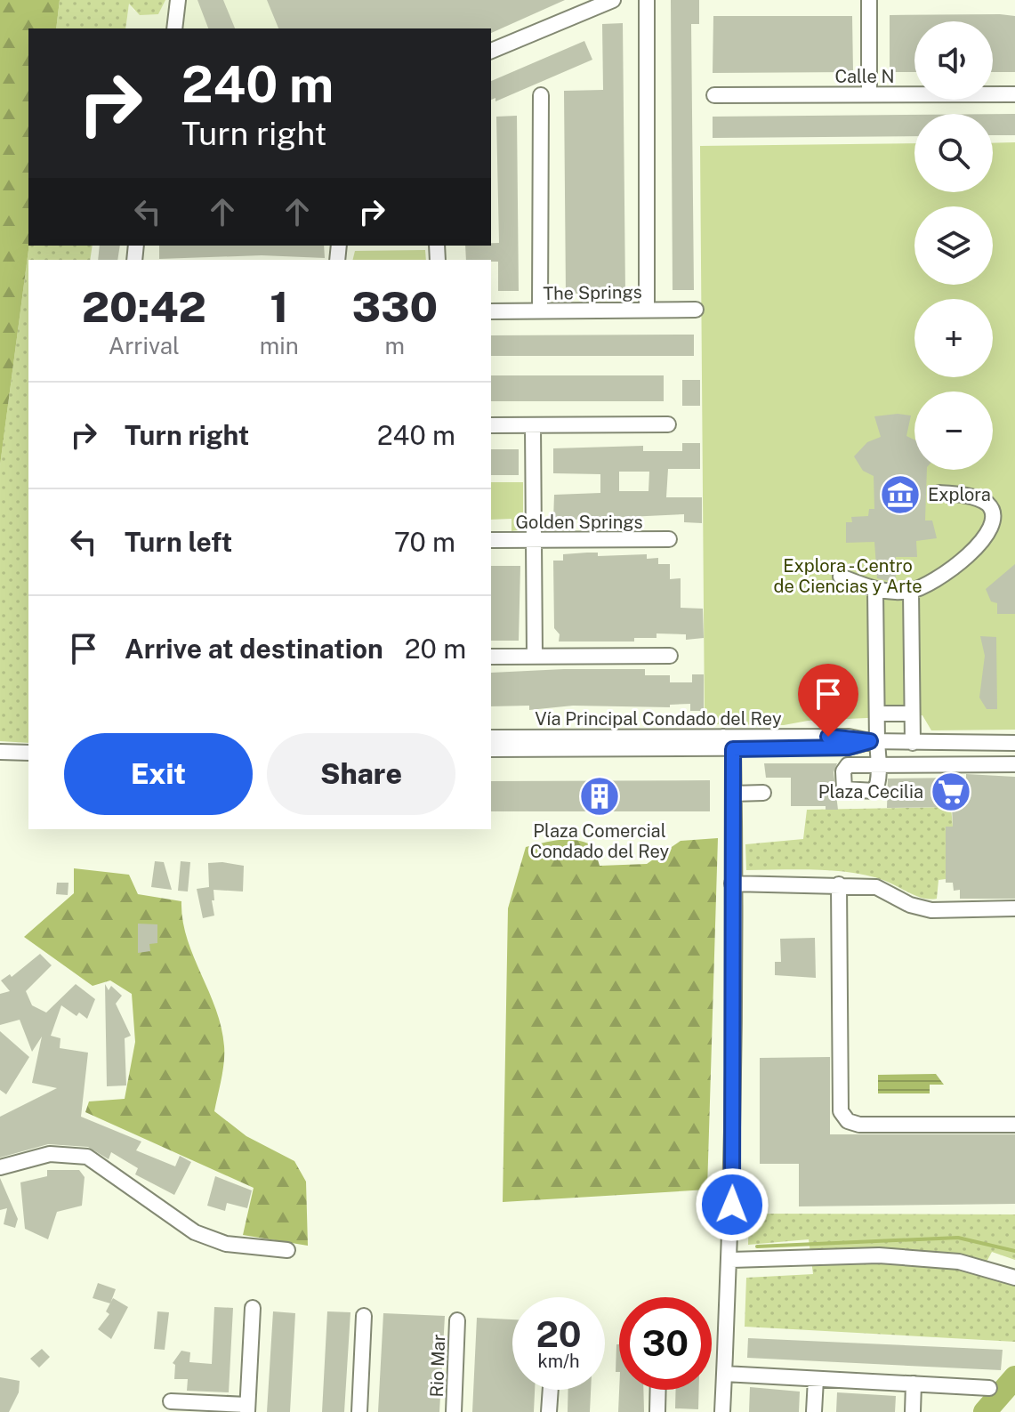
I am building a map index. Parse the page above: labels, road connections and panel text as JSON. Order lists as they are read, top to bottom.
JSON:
{
  "streets": {
    "street": [
      "Calle N",
      "The Springs",
      "Golden Springs",
      "Vía Principal Condado del Rey",
      "Rio Mar"
    ]
  },
  "parks": ["Explora - Centro de Ciencias y Arte"],
  "places": {
    "museum": ["Explora"],
    "supermarket": ["Plaza Cecilia"],
    "building": ["Plaza Comercial Condado del Rey"]
  },
  "page": {
    "map_buttons": ["+", "−"],
    "turn": ["240 m", "Turn right"],
    "eta": [
      "20:42",
      "Arrival",
      "1",
      "min",
      "330",
      "m"
    ],
    "list": [
      {
        "name": "Turn right",
        "value": "240 m"
      },
      {
        "name": "Turn left",
        "value": "70 m"
      },
      {
        "name": "Arrive at destination",
        "value": "20 m"
      }
    ],
    "buttons": ["Exit", "Share"],
    "speed": "20 km/h",
    "limit": "30"
  }
}
